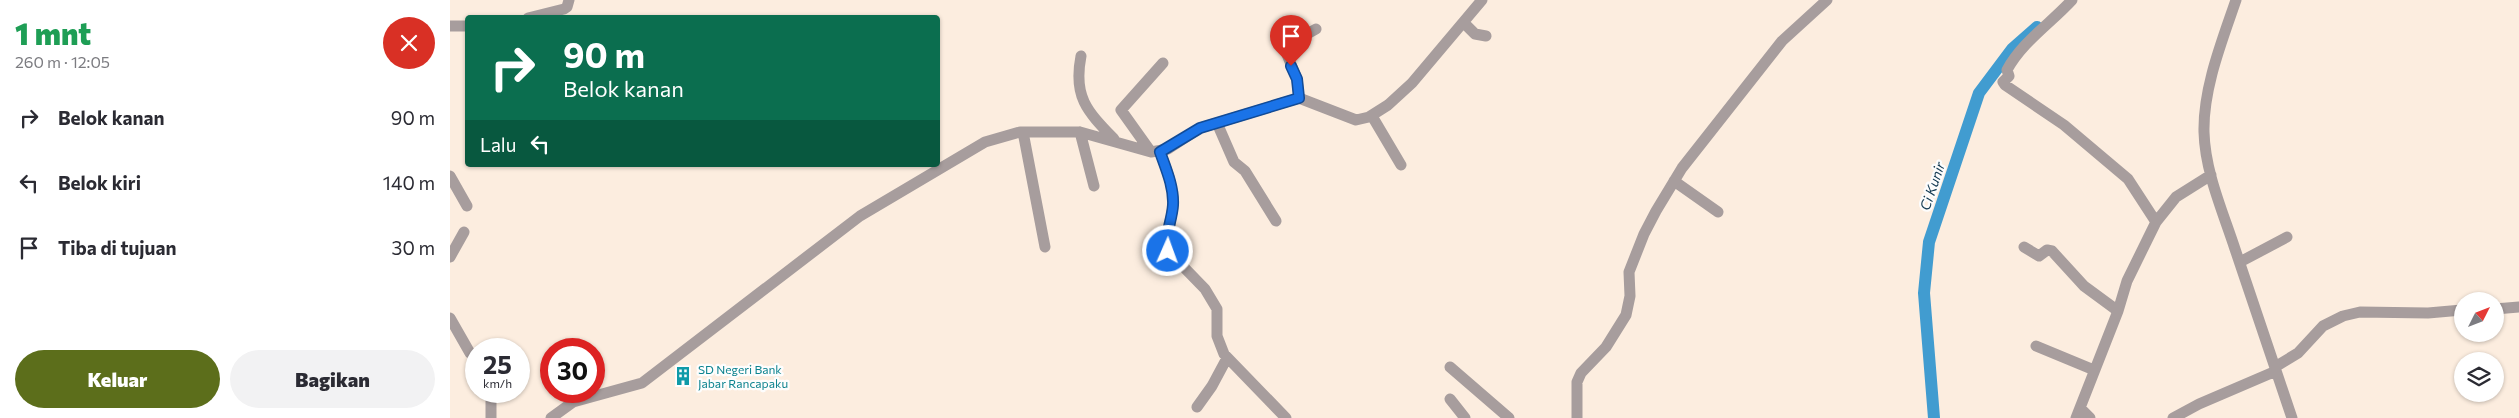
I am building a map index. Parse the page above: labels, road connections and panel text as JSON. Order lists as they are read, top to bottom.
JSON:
{
  "water": ["Ci Kunir"],
  "places": {
    "building": ["SD Negeri Bank Jabar Rancapaku"]
  },
  "north": "top right",
  "page": {
    "heading": ["1 mnt", "260 m · 12:05"],
    "turn": ["90 m", "Belok kanan"],
    "list": [
      {
        "name": "Belok kanan",
        "value": "90 m"
      },
      {
        "name": "Belok kiri",
        "value": "140 m"
      },
      {
        "name": "Tiba di tujuan",
        "value": "30 m"
      }
    ],
    "then": "Lalu",
    "speed": "25 km/h",
    "limit": "30",
    "buttons": ["Keluar", "Bagikan"]
  }
}
